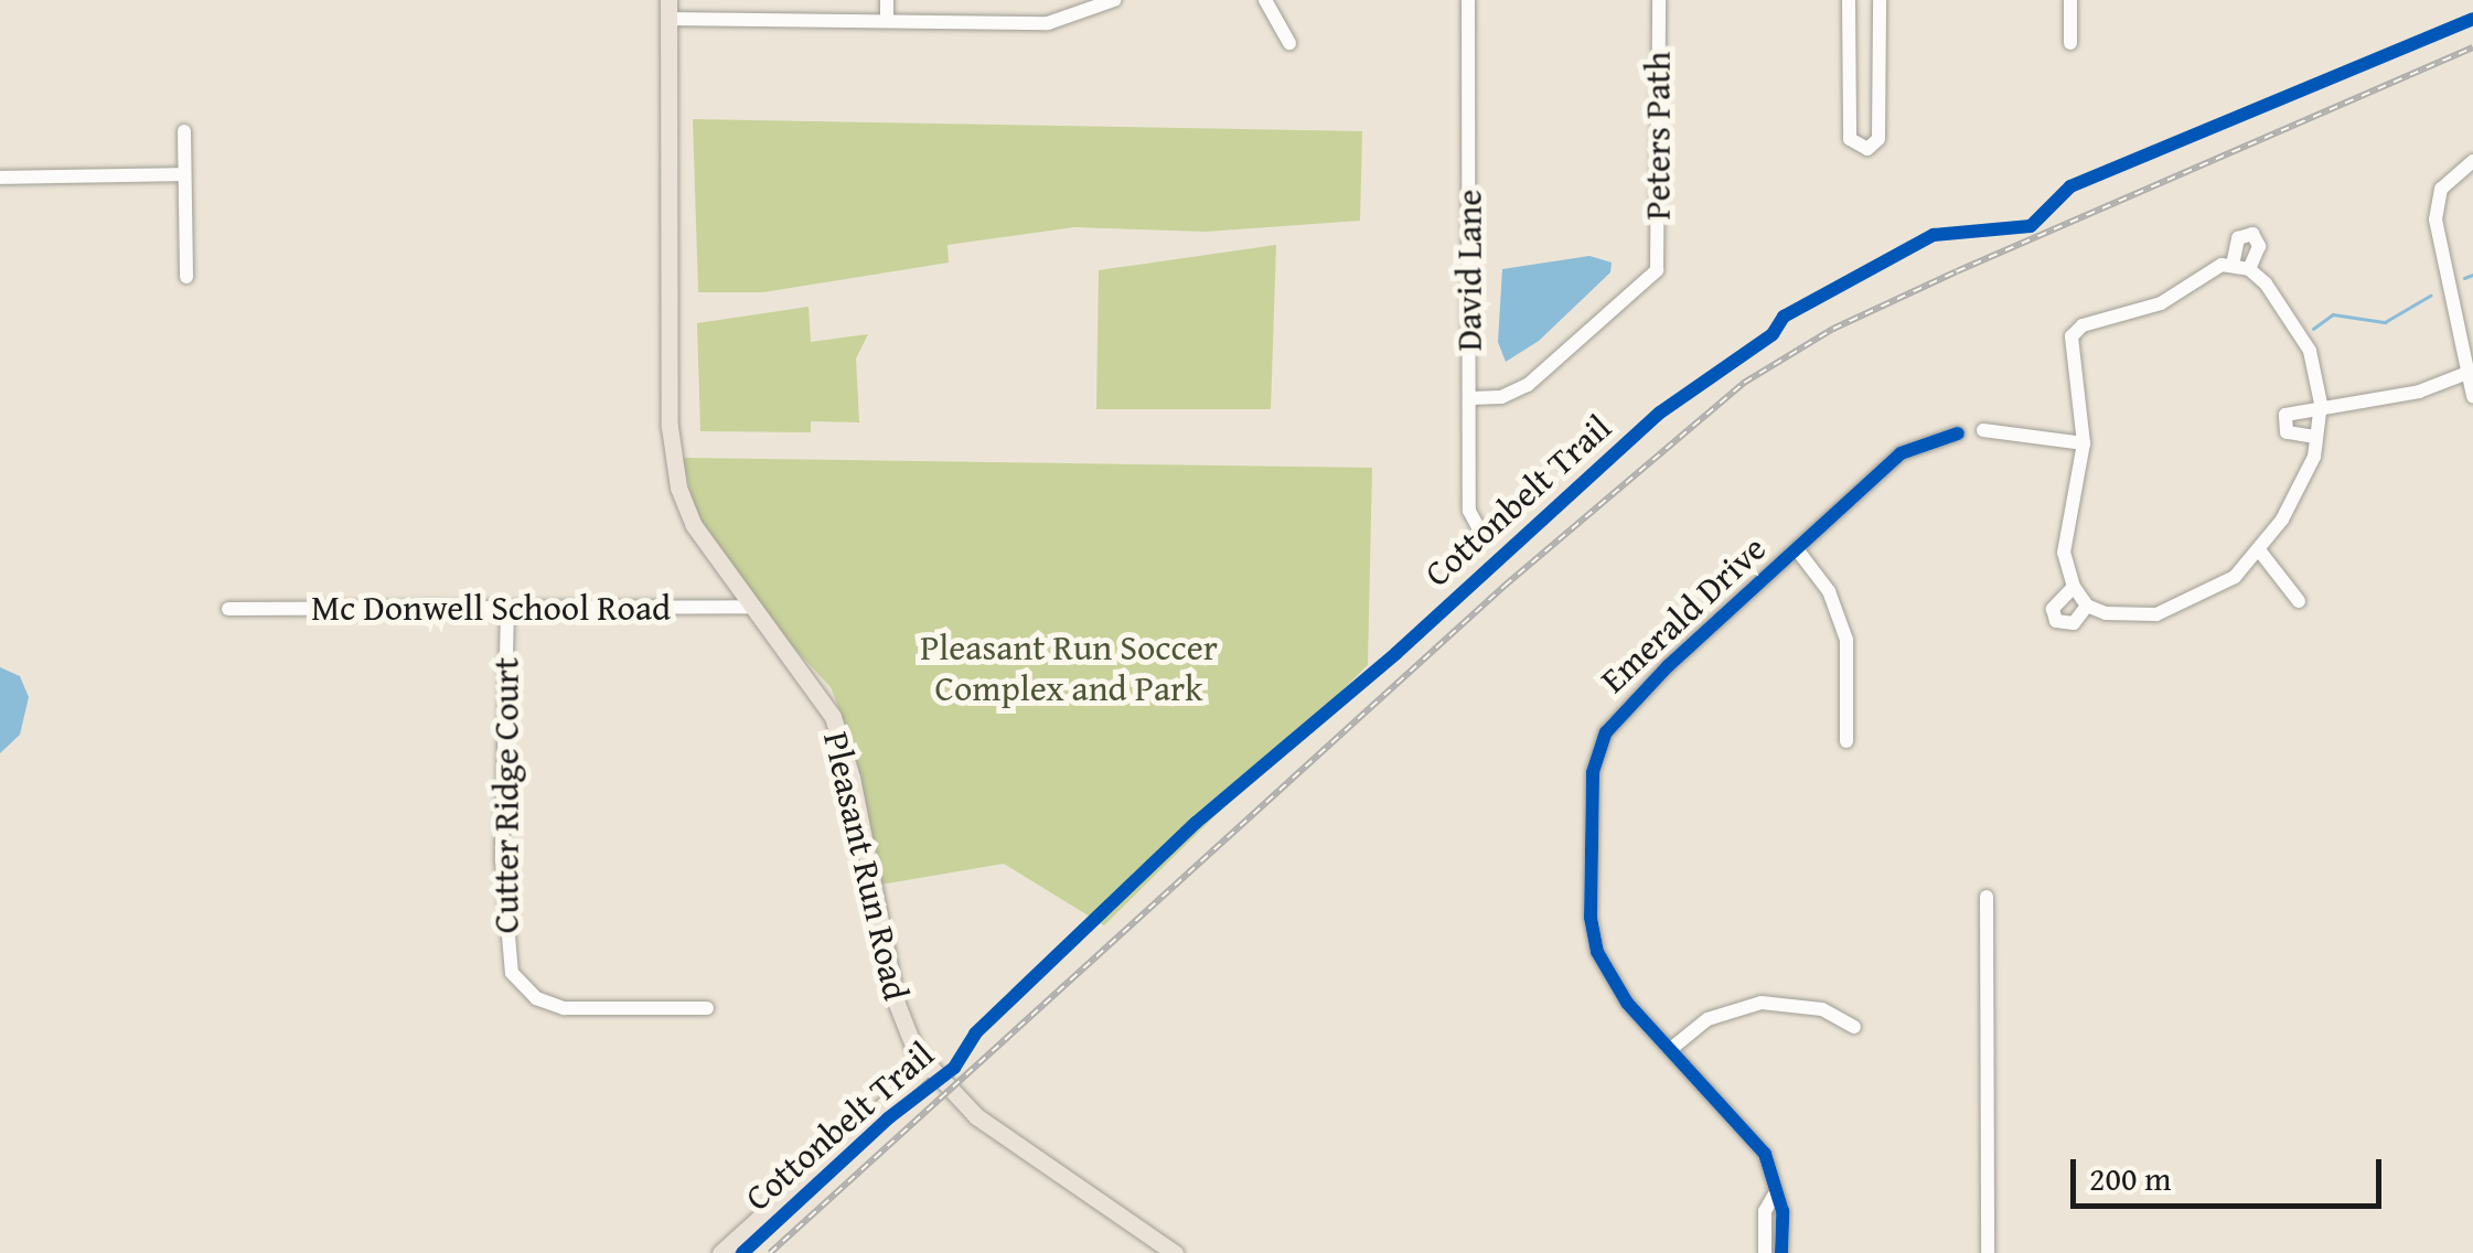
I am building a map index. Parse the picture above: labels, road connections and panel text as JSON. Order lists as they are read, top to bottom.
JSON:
{
  "streets": {
    "main road": ["Pleasant Run Road"],
    "street": [
      "Peters Path",
      "David Lane",
      "Mc Donwell School Road",
      "Emerald Drive",
      "Cutter Ridge Court"
    ],
    "cycle path": ["Cottonbelt Trail"]
  },
  "crossings": [
    ["Peters Path", "David Lane"],
    ["Mc Donwell School Road", "Cutter Ridge Court"],
    ["Mc Donwell School Road", "Pleasant Run Road"]
  ],
  "parks": ["Pleasant Run Soccer Complex and Park"],
  "scale_bar": "200 m"
}
